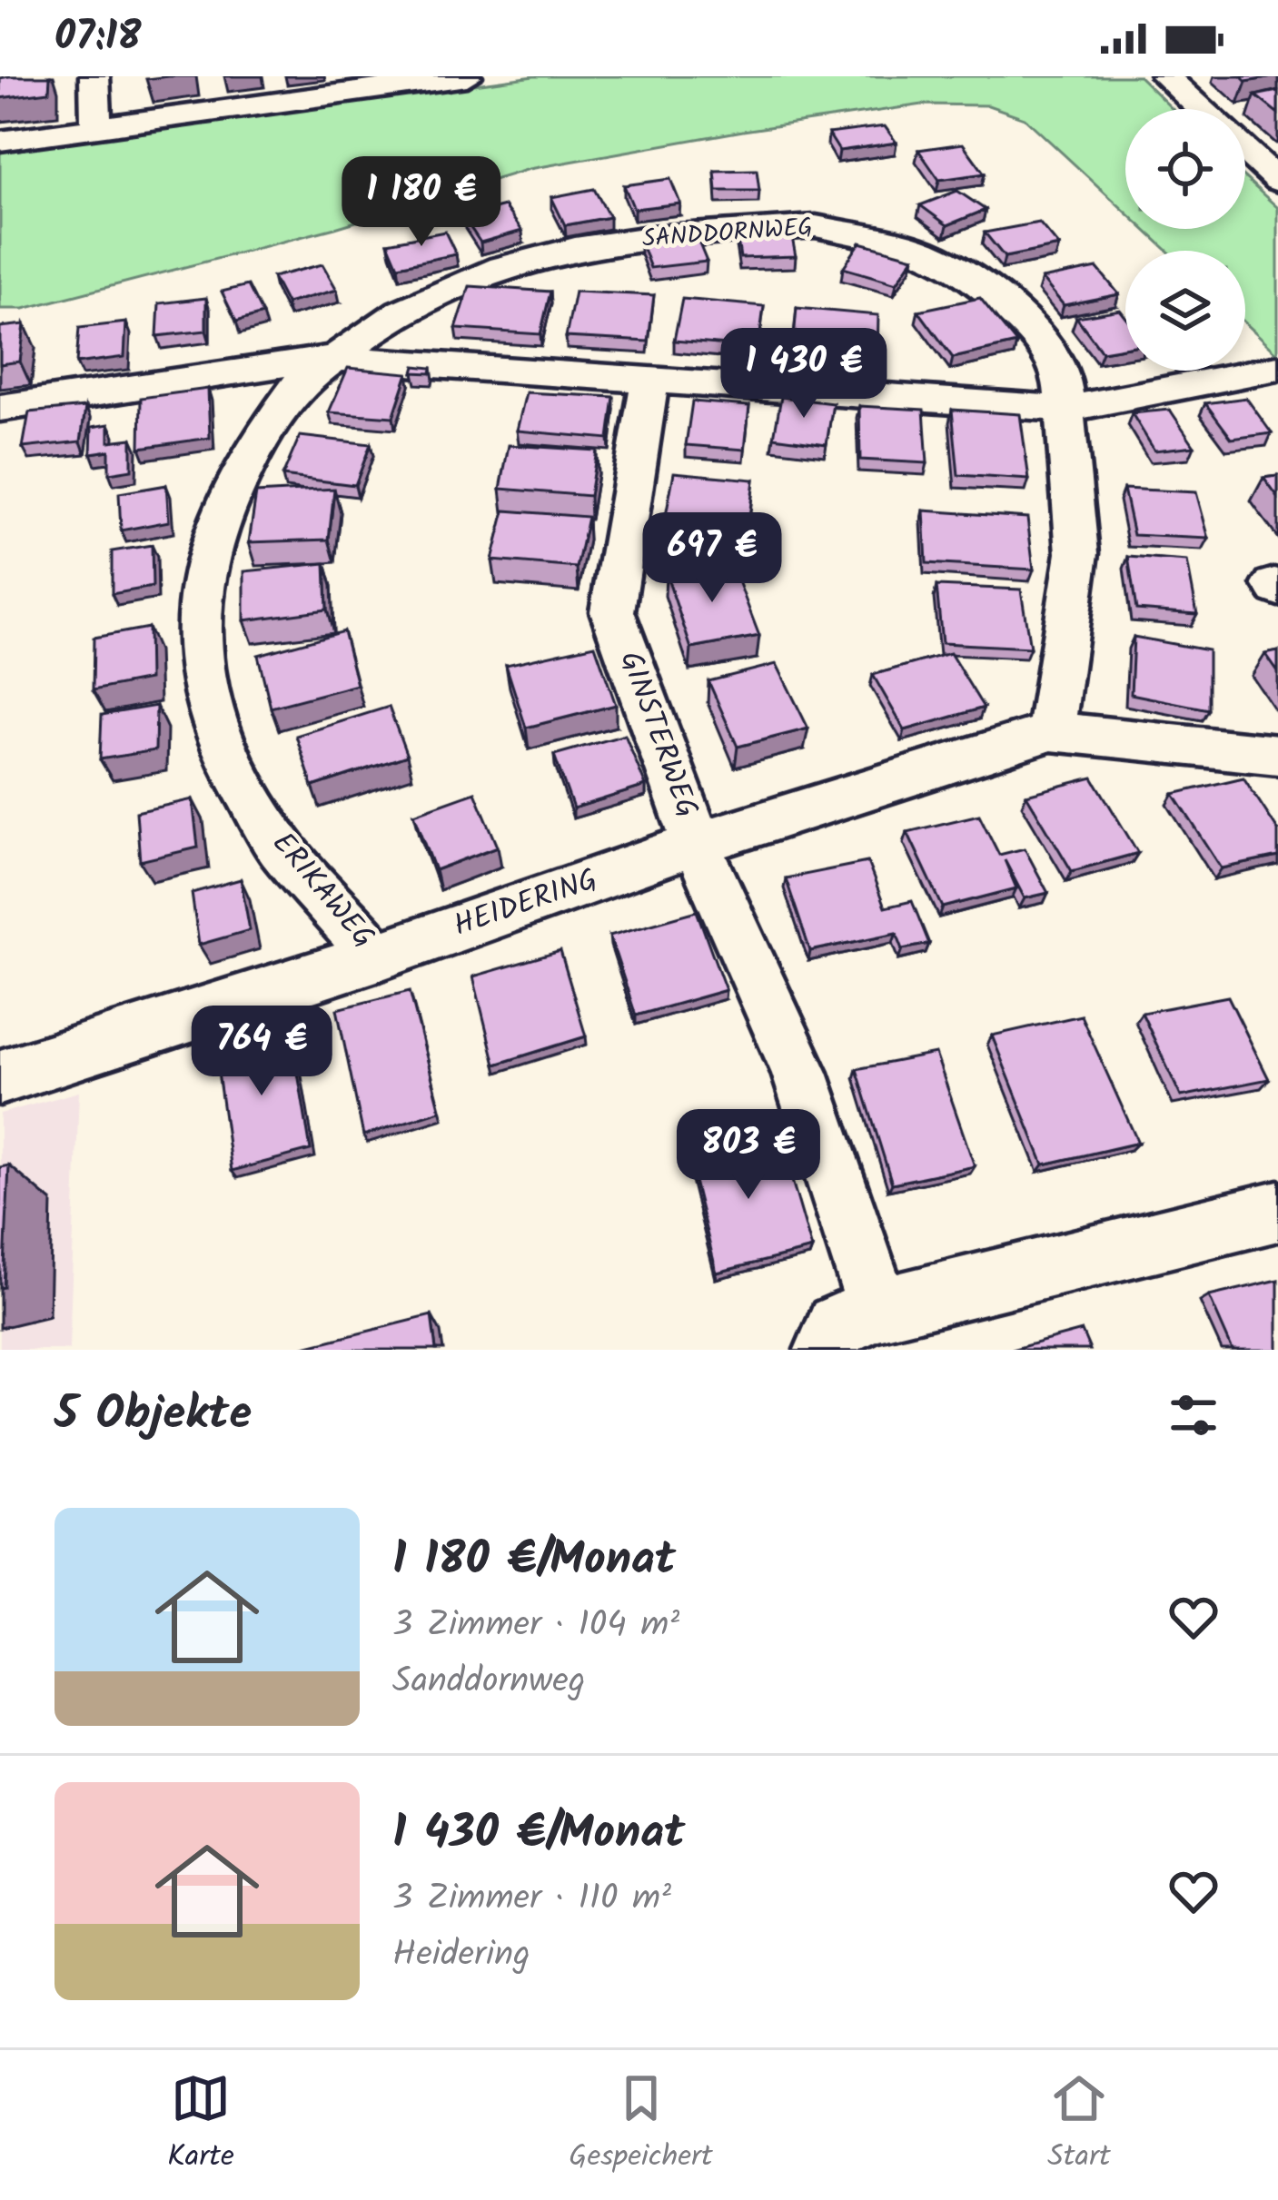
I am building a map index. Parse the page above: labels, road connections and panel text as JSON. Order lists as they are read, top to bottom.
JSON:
{
  "streets": {
    "street": [
      "SANDDORNWEG",
      "GINSTERWEG",
      "ERIKAWEG",
      "HEIDERING"
    ]
  },
  "crossings": [
    ["SANDDORNWEG", "ERIKAWEG"],
    ["GINSTERWEG", "HEIDERING"],
    ["ERIKAWEG", "HEIDERING"]
  ],
  "page": {
    "status": "07:18",
    "price": [
      "1 180 €",
      "1 430 €",
      "697 €",
      "764 €",
      "803 €"
    ],
    "heading": "5 Objekte",
    "list": [
      {
        "name": "1 180 €/Monat",
        "note": "3 Zimmer · 104 m² · Sanddornweg"
      },
      {
        "name": "1 430 €/Monat",
        "note": "3 Zimmer · 110 m² · Heidering"
      }
    ],
    "tabs": ["Karte", "Gespeichert", "Start"]
  }
}
